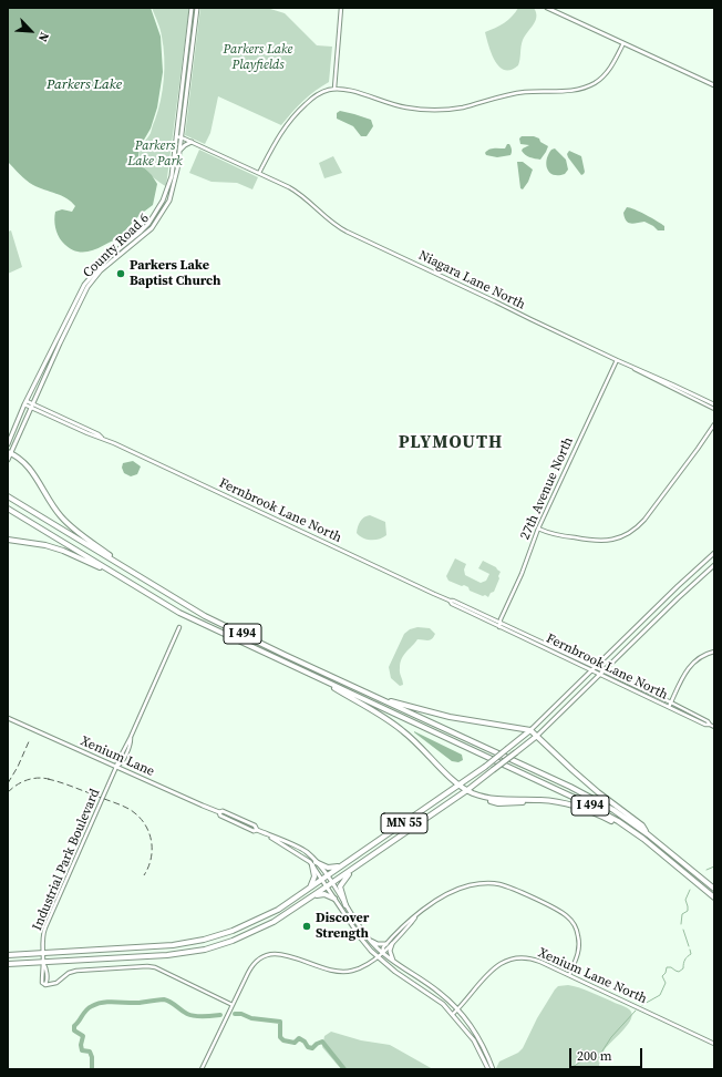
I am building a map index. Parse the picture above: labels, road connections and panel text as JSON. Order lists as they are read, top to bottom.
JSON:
{
  "streets": {
    "highway": ["I 494", "MN 55"],
    "main road": ["County Road 6", "Xenium Lane"],
    "street": [
      "Niagara Lane North",
      "27th Avenue North",
      "Fernbrook Lane North",
      "Industrial Park Boulevard",
      "Xenium Lane North"
    ]
  },
  "crossings": [
    ["County Road 6", "Fernbrook Lane North"],
    ["Niagara Lane North", "27th Avenue North"],
    ["27th Avenue North", "Fernbrook Lane North"],
    ["Fernbrook Lane North", "MN 55"],
    ["Xenium Lane", "MN 55"],
    ["Xenium Lane", "Industrial Park Boulevard"],
    ["Xenium Lane", "Xenium Lane North"],
    ["MN 55", "Industrial Park Boulevard"]
  ],
  "districts": ["PLYMOUTH"],
  "water": ["Parkers Lake"],
  "parks": ["Parkers Lake Playfields", "Parkers Lake Park"],
  "places": ["Parkers Lake Baptist Church", "Discover Strength"],
  "scale_bar": "200 m",
  "north": "bottom right"
}
